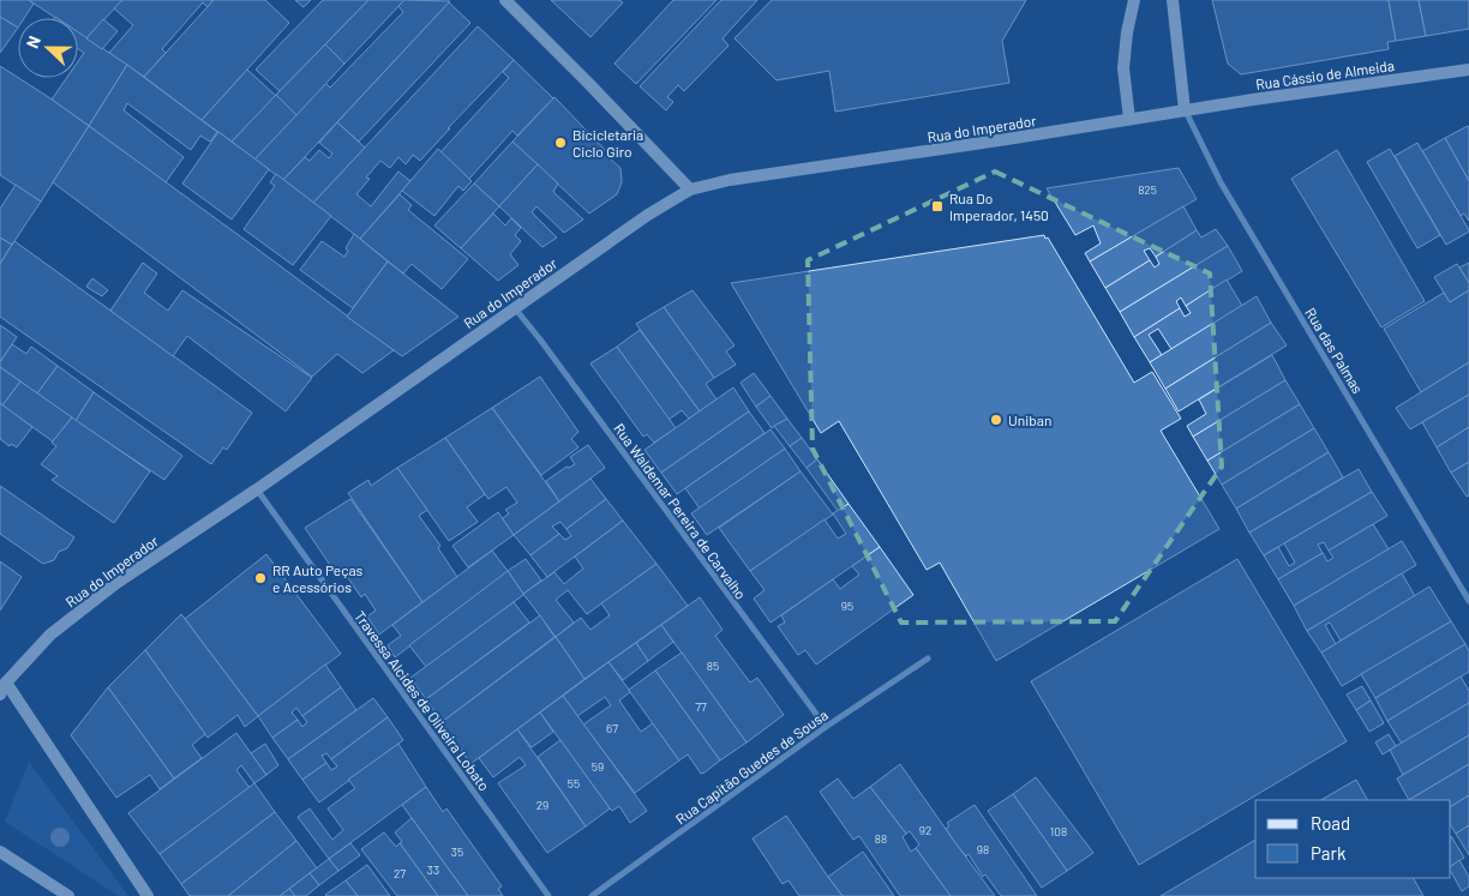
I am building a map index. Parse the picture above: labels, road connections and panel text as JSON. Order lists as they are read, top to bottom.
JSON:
{
  "streets": {
    "street": [
      "Rua Cássio de Almeida",
      "Rua do Imperador",
      "Rua das Palmas",
      "Rua Waldemar Pereira de Carvalho",
      "Travessa Alcides de Oliveira Lobato",
      "Rua Capitão Guedes de Sousa"
    ]
  },
  "crossings": [
    ["Rua Cássio de Almeida", "Rua do Imperador"],
    ["Rua Cássio de Almeida", "Rua das Palmas"],
    ["Rua do Imperador", "Rua das Palmas"],
    ["Rua do Imperador", "Rua Waldemar Pereira de Carvalho"],
    ["Rua do Imperador", "Travessa Alcides de Oliveira Lobato"],
    ["Rua Waldemar Pereira de Carvalho", "Rua Capitão Guedes de Sousa"]
  ],
  "places": {
    "other": ["Bicicletaria Ciclo Giro", "Uniban", "RR Auto Peças e Acessórios"],
    "transit": ["Rua Do Imperador, 1450"]
  },
  "house_numbers": [
    "825",
    "95",
    "85",
    "77",
    "67",
    "59",
    "55",
    "29",
    "92",
    "108",
    "88",
    "98",
    "35",
    "33",
    "27"
  ],
  "legend": ["Road", "Park"],
  "north": "left"
}
